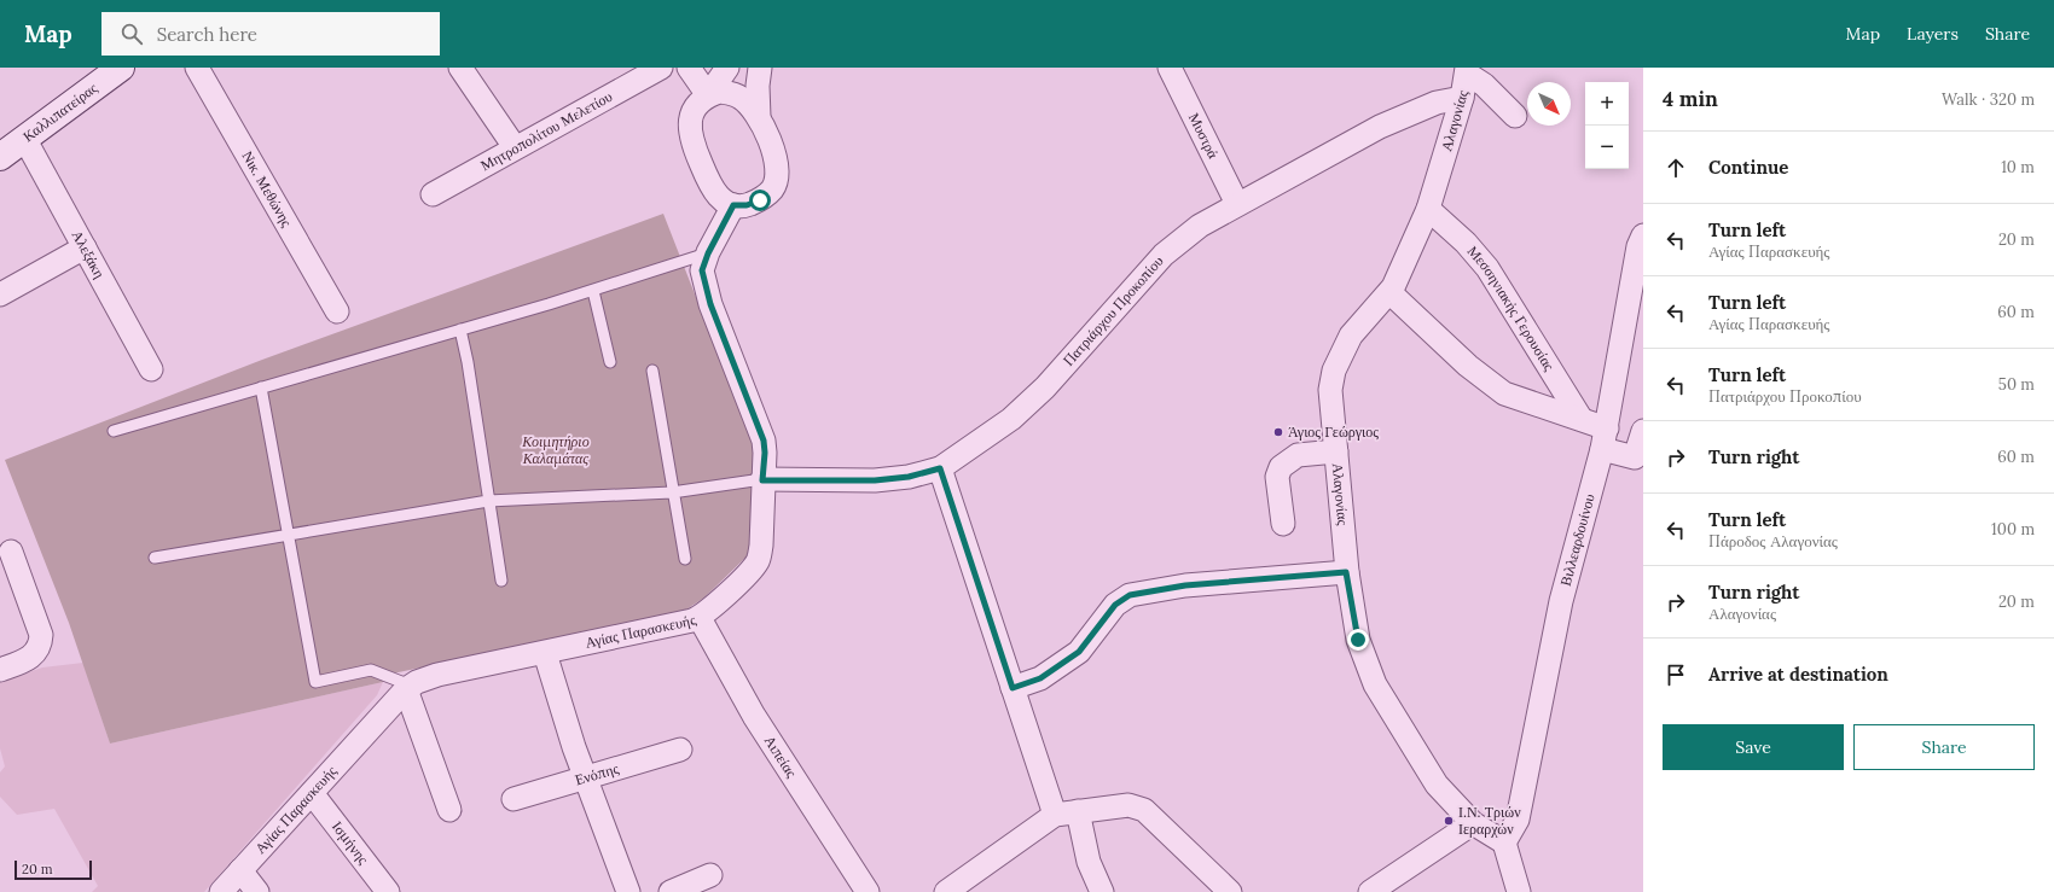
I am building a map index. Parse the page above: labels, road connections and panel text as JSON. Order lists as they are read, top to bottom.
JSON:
{
  "streets": {
    "street": [
      "Καλλιπατείρας",
      "Αλαγονίας",
      "Μητροπολίτου Μελετίου",
      "Μυστρά",
      "Νικ. Μεθώνης",
      "Αλεξάκη",
      "Μεσσηνιακής Γερουσίας",
      "Πατριάρχου Προκοπίου",
      "Βιλλεαρδουίνου",
      "Αγίας Παρασκευής",
      "Αιπείας",
      "Ενόπης",
      "Ισμήνης"
    ]
  },
  "crossings": [
    ["Καλλιπατείρας", "Αλεξάκη"],
    ["Αλαγονίας", "Μεσσηνιακής Γερουσίας"],
    ["Αλαγονίας", "Πατριάρχου Προκοπίου"],
    ["Αλαγονίας", "Βιλλεαρδουίνου"],
    ["Μυστρά", "Πατριάρχου Προκοπίου"],
    ["Πατριάρχου Προκοπίου", "Αγίας Παρασκευής"],
    ["Αγίας Παρασκευής", "Αιπείας"],
    ["Αγίας Παρασκευής", "Ισμήνης"]
  ],
  "parks": ["Κοιμητήριο Καλαμάτας"],
  "places": ["Άγιος Γεώργιος", "Ι.Ν. Τριών Ιεραρχών"],
  "scale_bar": "20 m",
  "north": "bottom right",
  "page": {
    "header": "Map",
    "search": "Search here",
    "nav": ["Map", "Layers", "Share"],
    "heading": ["4 min", "Walk · 320 m"],
    "map_buttons": ["+", "−"],
    "list": [
      ["Continue", "10 m"],
      ["Turn left", "Αγίας Παρασκευής", "20 m"],
      ["Turn left", "Αγίας Παρασκευής", "60 m"],
      ["Turn left", "Πατριάρχου Προκοπίου", "50 m"],
      ["Turn right", "60 m"],
      ["Turn left", "Πάροδος Αλαγονίας", "100 m"],
      ["Turn right", "Αλαγονίας", "20 m"],
      "Arrive at destination"
    ],
    "buttons": ["Save", "Share"],
    "scale": "20 m"
  }
}
